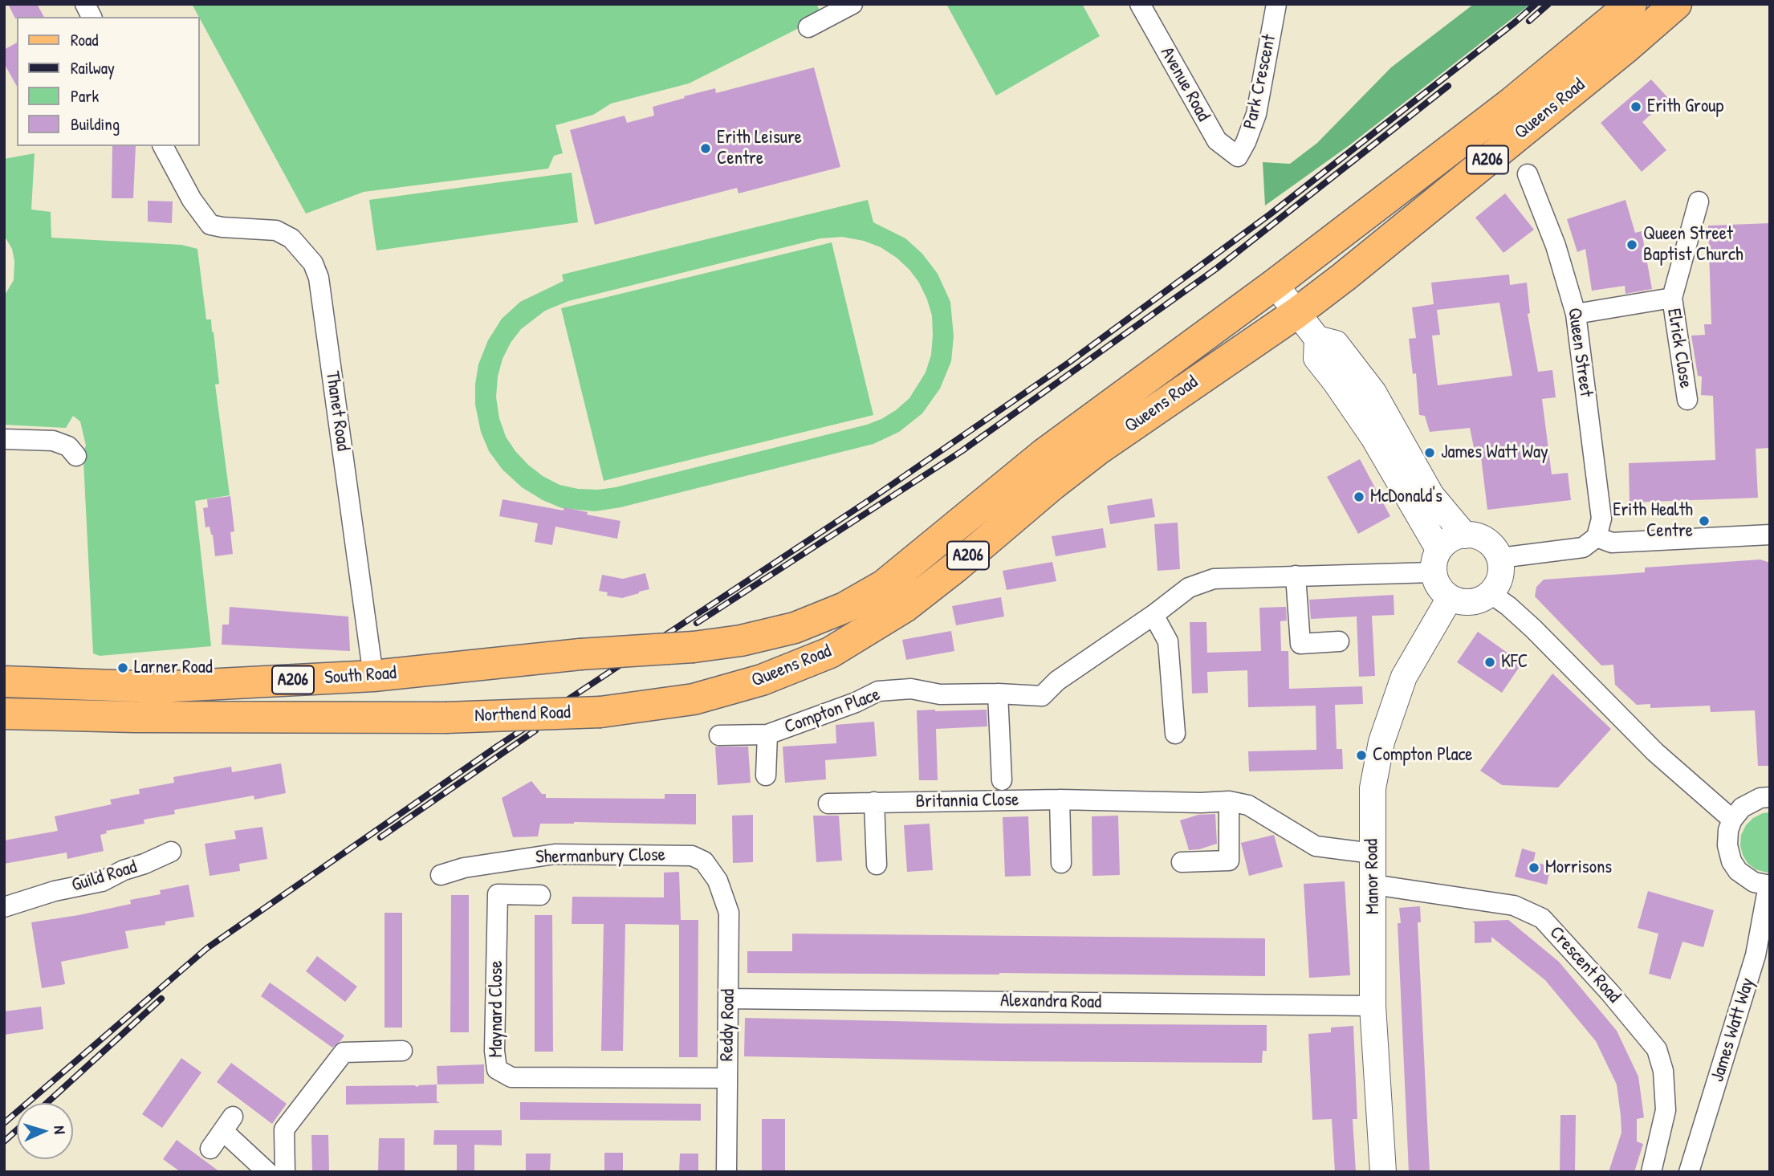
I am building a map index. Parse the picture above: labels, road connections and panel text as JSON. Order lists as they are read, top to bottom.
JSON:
{
  "streets": {
    "main road": [
      "Queens Road",
      "A206",
      "South Road",
      "Northend Road"
    ],
    "street": [
      "Park Crescent",
      "Avenue Road",
      "Elrick Close",
      "Queen Street",
      "Thanet Road",
      "Compton Place",
      "Britannia Close",
      "Shermanbury Close",
      "Guild Road",
      "Manor Road",
      "Crescent Road",
      "Alexandra Road",
      "Maynard Close",
      "Reddy Road",
      "James Watt Way"
    ]
  },
  "crossings": [
    ["Park Crescent", "Avenue Road"],
    ["Queens Road", "South Road"],
    ["Queens Road", "Northend Road"],
    ["Elrick Close", "Queen Street"],
    ["Thanet Road", "South Road"],
    ["Compton Place", "Manor Road"],
    ["Britannia Close", "Manor Road"],
    ["Shermanbury Close", "Reddy Road"],
    ["Manor Road", "Crescent Road"],
    ["Manor Road", "Alexandra Road"],
    ["Alexandra Road", "Reddy Road"],
    ["Maynard Close", "Reddy Road"]
  ],
  "places": [
    "Erith Group",
    "Erith Leisure Centre",
    "Queen Street Baptist Church",
    "James Watt Way",
    "McDonald's",
    "Erith Health Centre",
    "KFC",
    "Larner Road",
    "Compton Place",
    "Morrisons"
  ],
  "legend": [
    "Road",
    "Railway",
    "Park",
    "Building"
  ],
  "north": "right"
}
